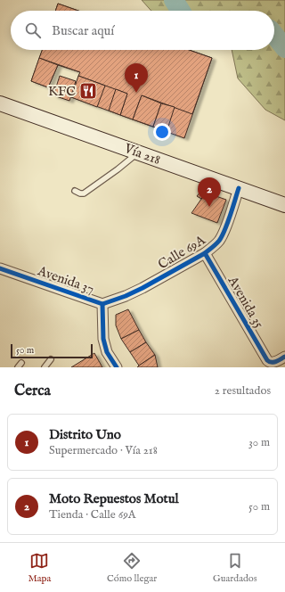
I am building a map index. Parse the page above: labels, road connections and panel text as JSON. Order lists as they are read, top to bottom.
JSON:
{
  "streets": {
    "main road": ["Vía 218"],
    "street": ["Calle 69A", "Avenida 37", "Avenida 35"]
  },
  "crossings": [
    ["Vía 218", "Calle 69A"],
    ["Calle 69A", "Avenida 37"],
    ["Calle 69A", "Avenida 35"]
  ],
  "places": {
    "restaurant": ["KFC"]
  },
  "scale_bar": "50 m",
  "page": {
    "search": "Buscar aquí",
    "pins": ["1", "2"],
    "scale": "50 m",
    "heading": ["Cerca", "2 resultados"],
    "list": [
      {
        "mark": "1",
        "name": "Distrito Uno",
        "note": "Supermercado · Vía 218",
        "value": "30 m"
      },
      {
        "mark": "2",
        "name": "Moto Repuestos Motul",
        "note": "Tienda · Calle 69A",
        "value": "50 m"
      }
    ],
    "nav": ["Mapa", "Cómo llegar", "Guardados"]
  }
}
